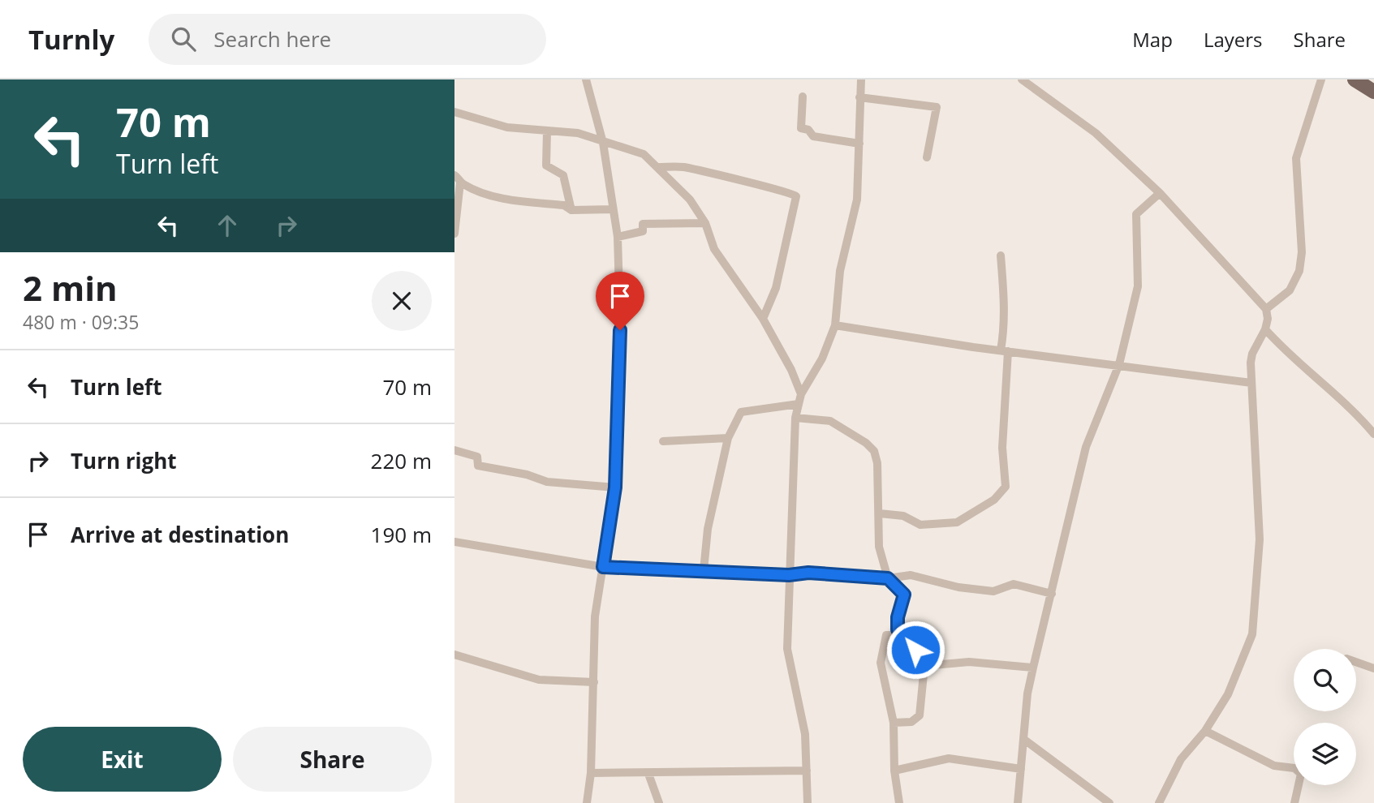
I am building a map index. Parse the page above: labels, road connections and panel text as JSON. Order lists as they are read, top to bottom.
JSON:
{
  "page": {
    "header": "Turnly",
    "search": "Search here",
    "nav": ["Map", "Layers", "Share"],
    "turn": ["70 m", "Turn left"],
    "heading": ["2 min", "480 m · 09:35"],
    "list": [
      {
        "name": "Turn left",
        "value": "70 m"
      },
      {
        "name": "Turn right",
        "value": "220 m"
      },
      {
        "name": "Arrive at destination",
        "value": "190 m"
      }
    ],
    "buttons": ["Exit", "Share"]
  }
}
